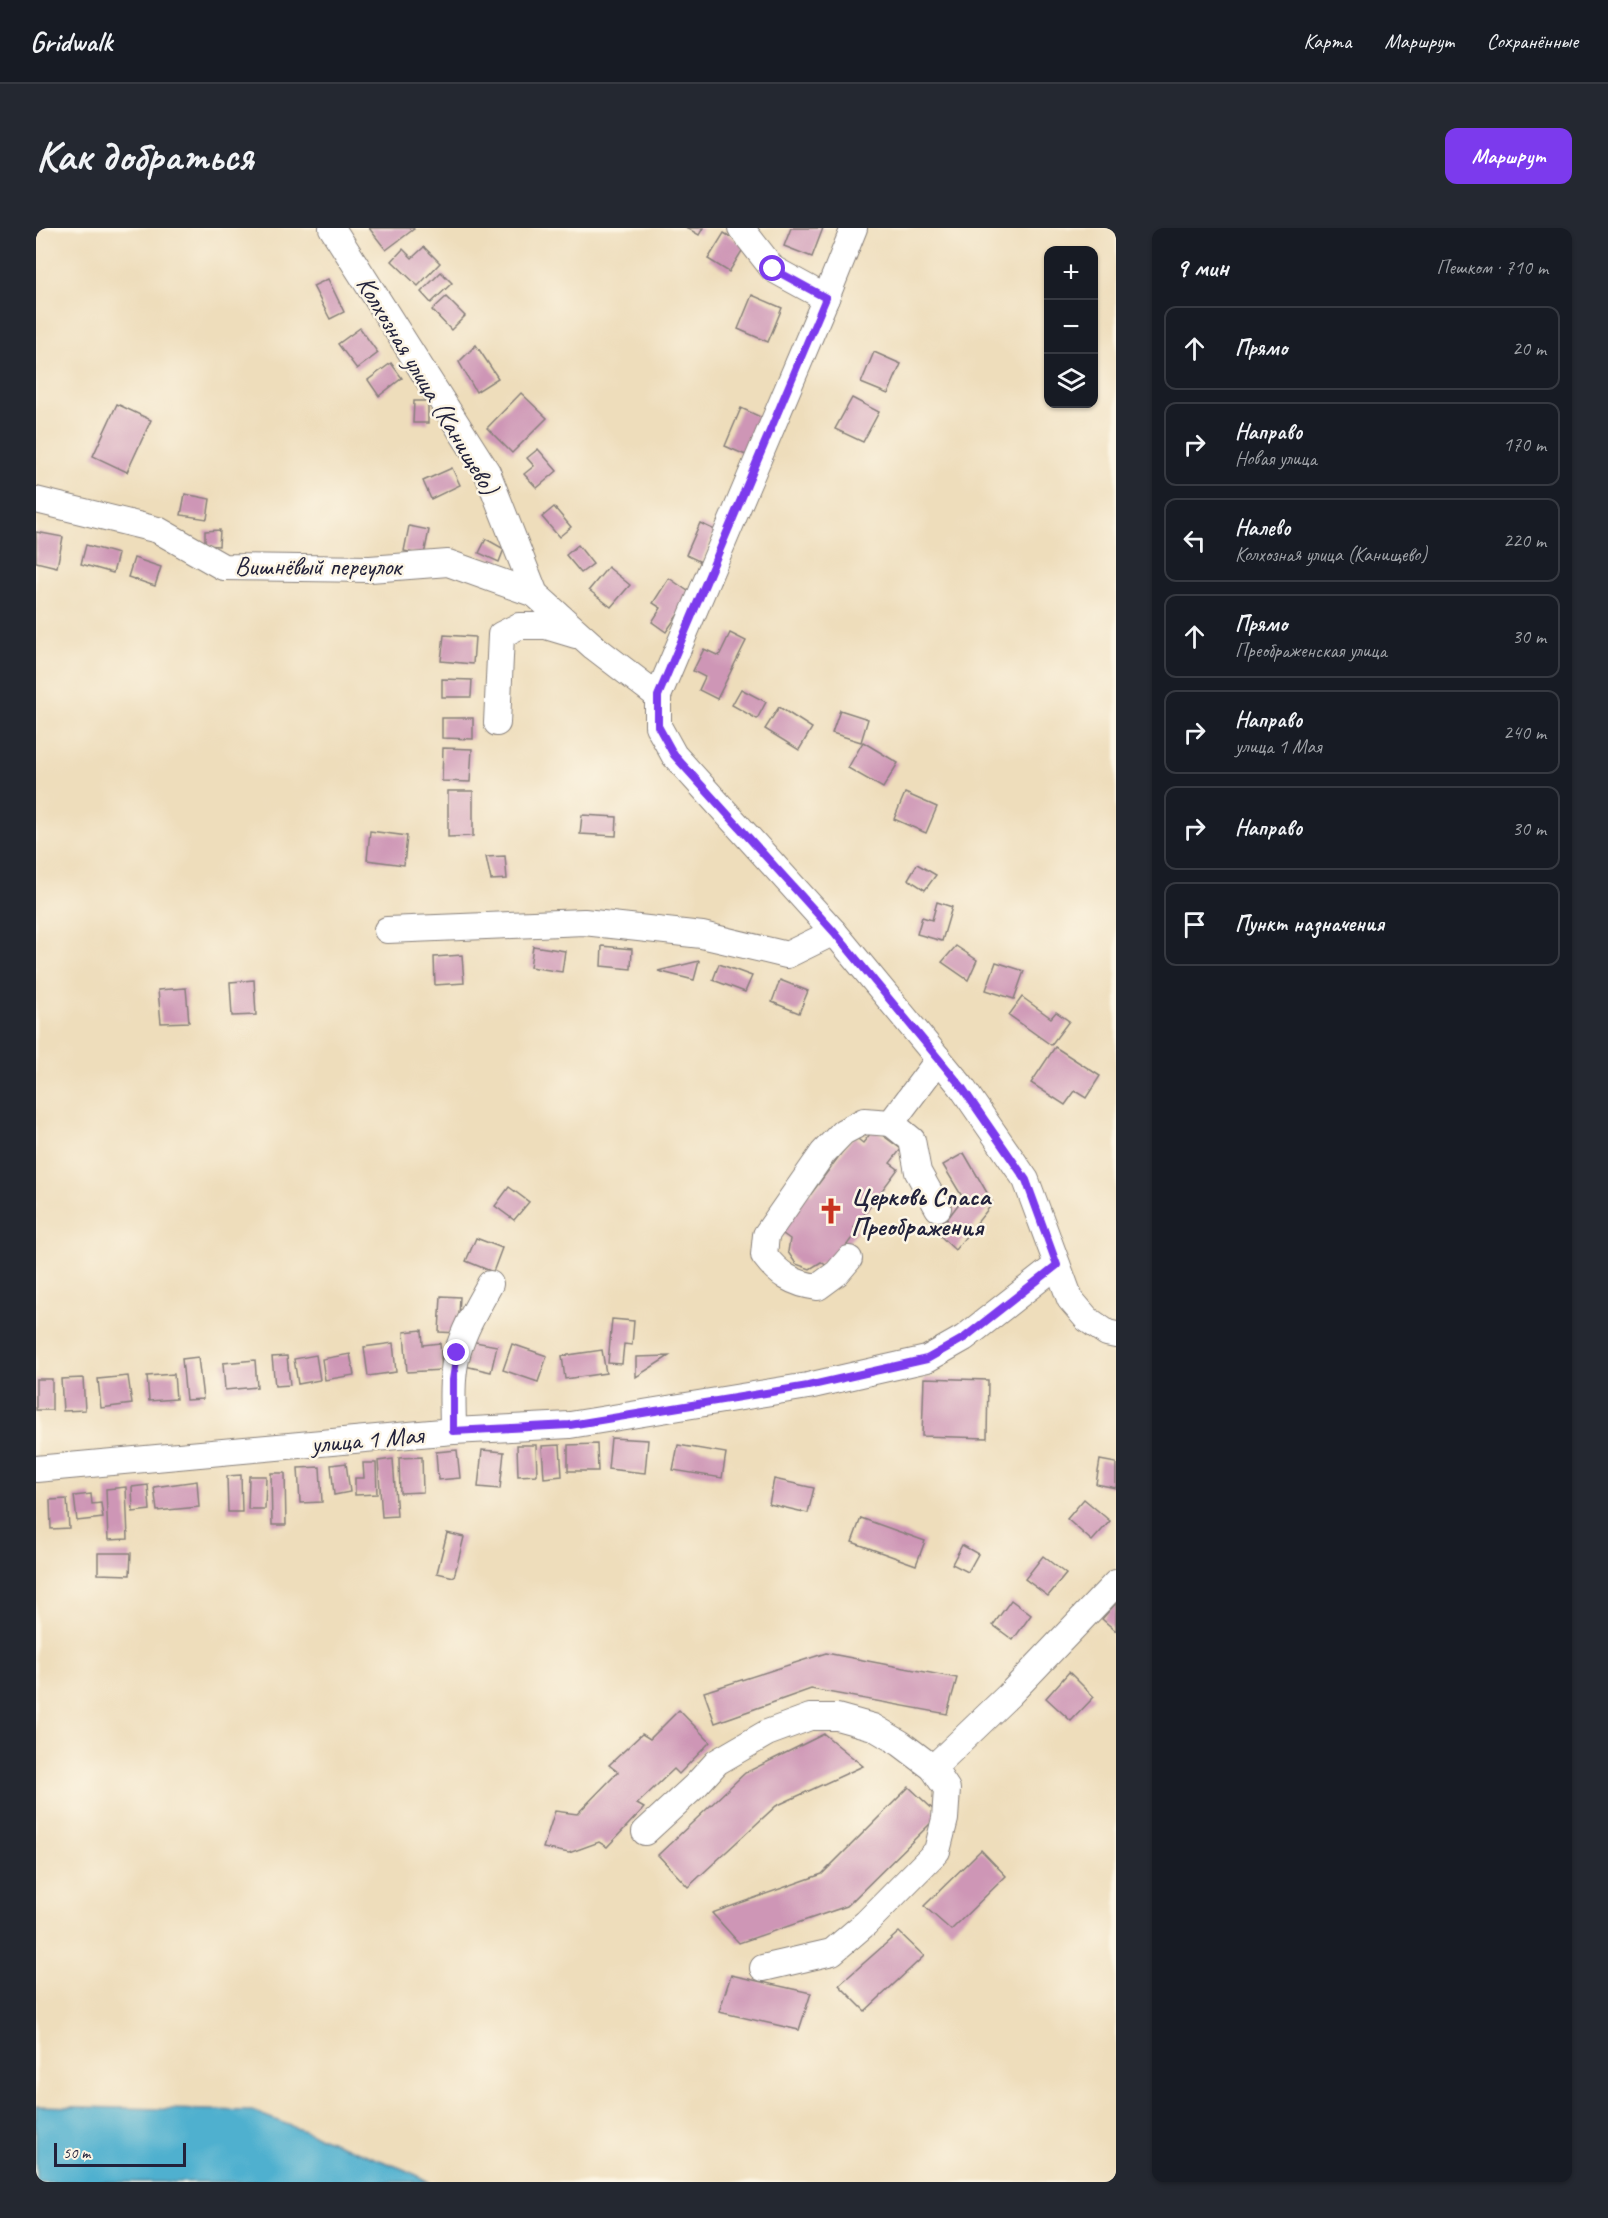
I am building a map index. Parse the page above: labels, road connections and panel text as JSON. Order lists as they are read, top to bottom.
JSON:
{
  "streets": {
    "street": ["Колхозная улица (Канищево)", "Вишнёвый переулок", "улица 1 Мая"]
  },
  "crossings": [
    ["Колхозная улица (Канищево)", "Вишнёвый переулок"]
  ],
  "places": {
    "church": ["Церковь Спаса Преображения"]
  },
  "scale_bar": "50 m",
  "page": {
    "header": "Gridwalk",
    "nav": ["Карта", "Маршрут", "Сохранённые"],
    "buttons": "Маршрут",
    "title": "Как добраться",
    "heading": ["9 мин", "Пешком · 710 m"],
    "map_buttons": ["+", "−"],
    "list": [
      ["Прямо", "20 m"],
      ["Направо", "Новая улица", "170 m"],
      ["Налево", "Колхозная улица (Канищево)", "220 m"],
      ["Прямо", "Преображенская улица", "30 m"],
      ["Направо", "улица 1 Мая", "240 m"],
      ["Направо", "30 m"],
      "Пункт назначения"
    ],
    "scale": "50 m"
  }
}
